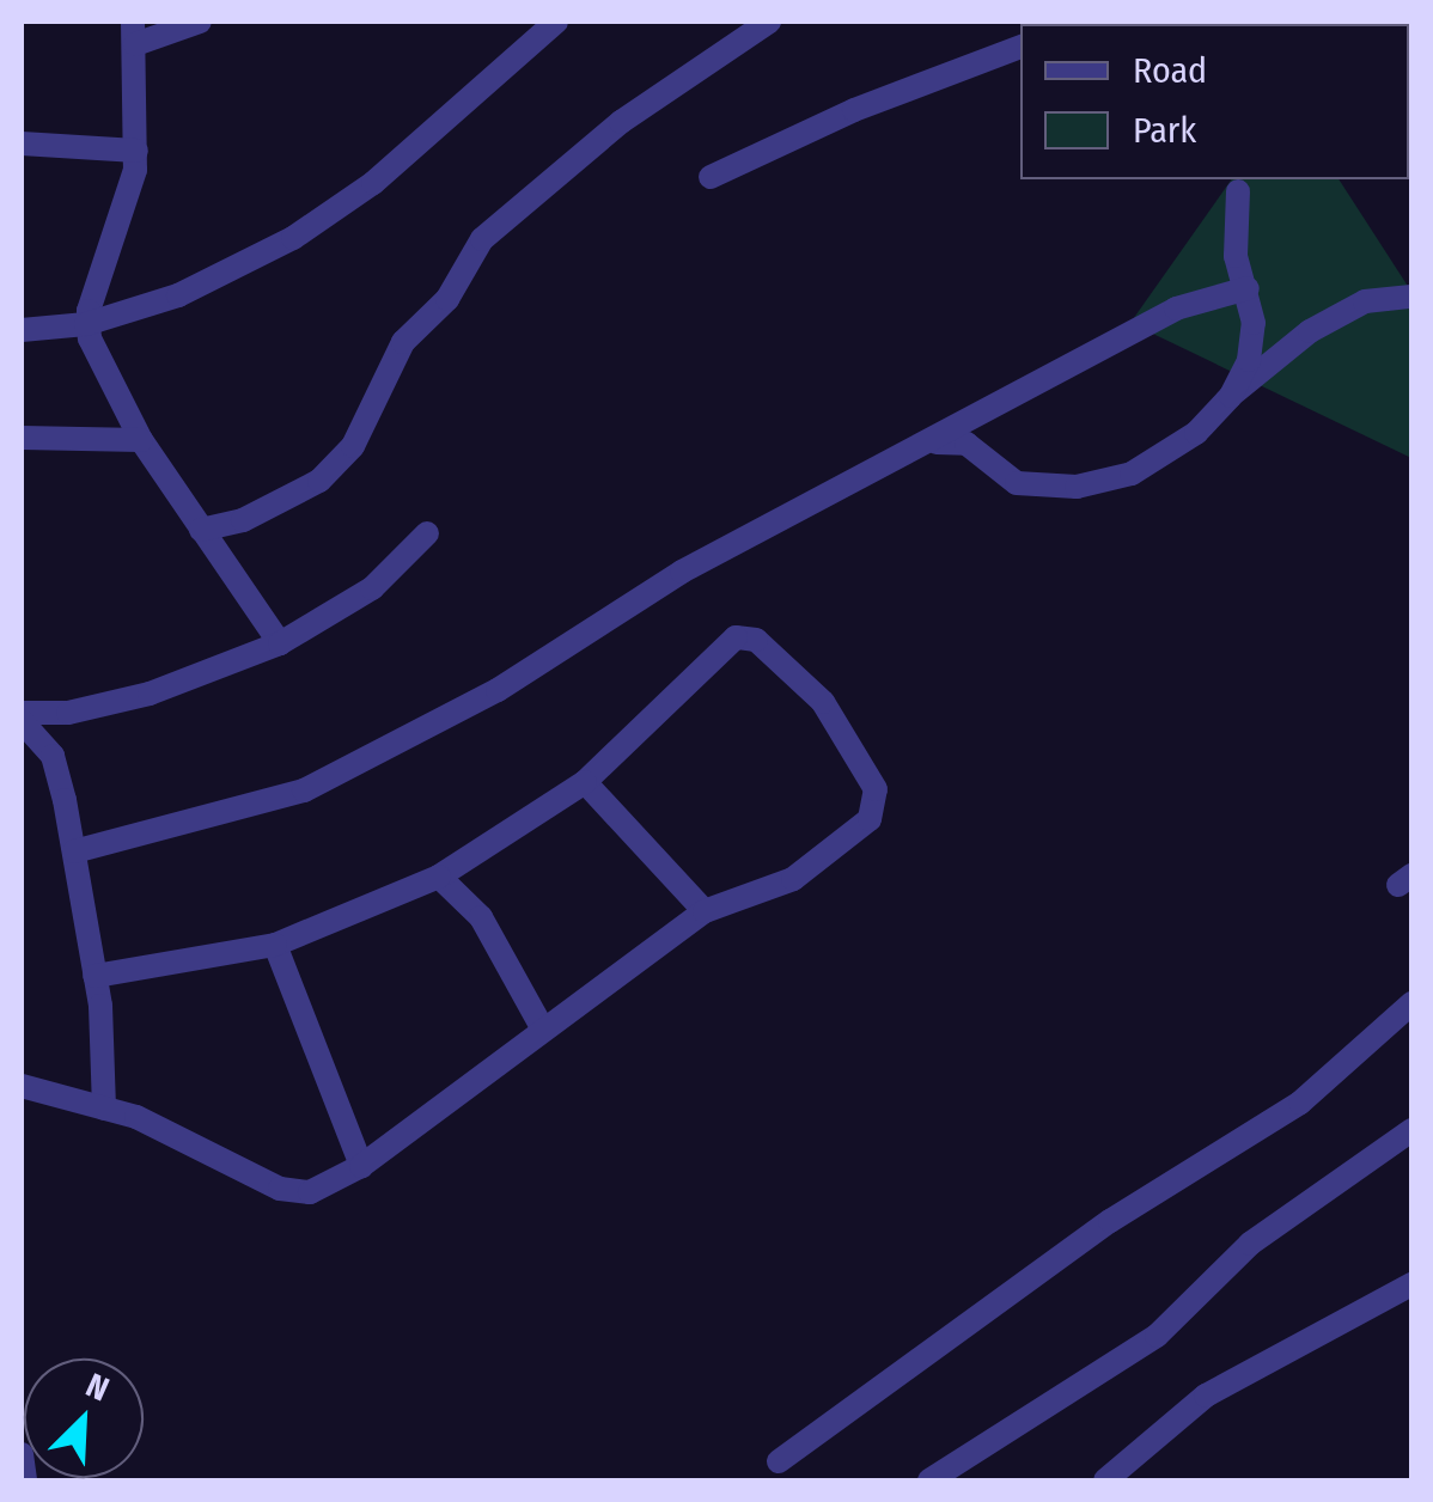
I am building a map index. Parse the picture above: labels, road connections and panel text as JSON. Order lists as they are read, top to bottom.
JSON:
{
  "legend": ["Road", "Park"],
  "north": "top right"
}
